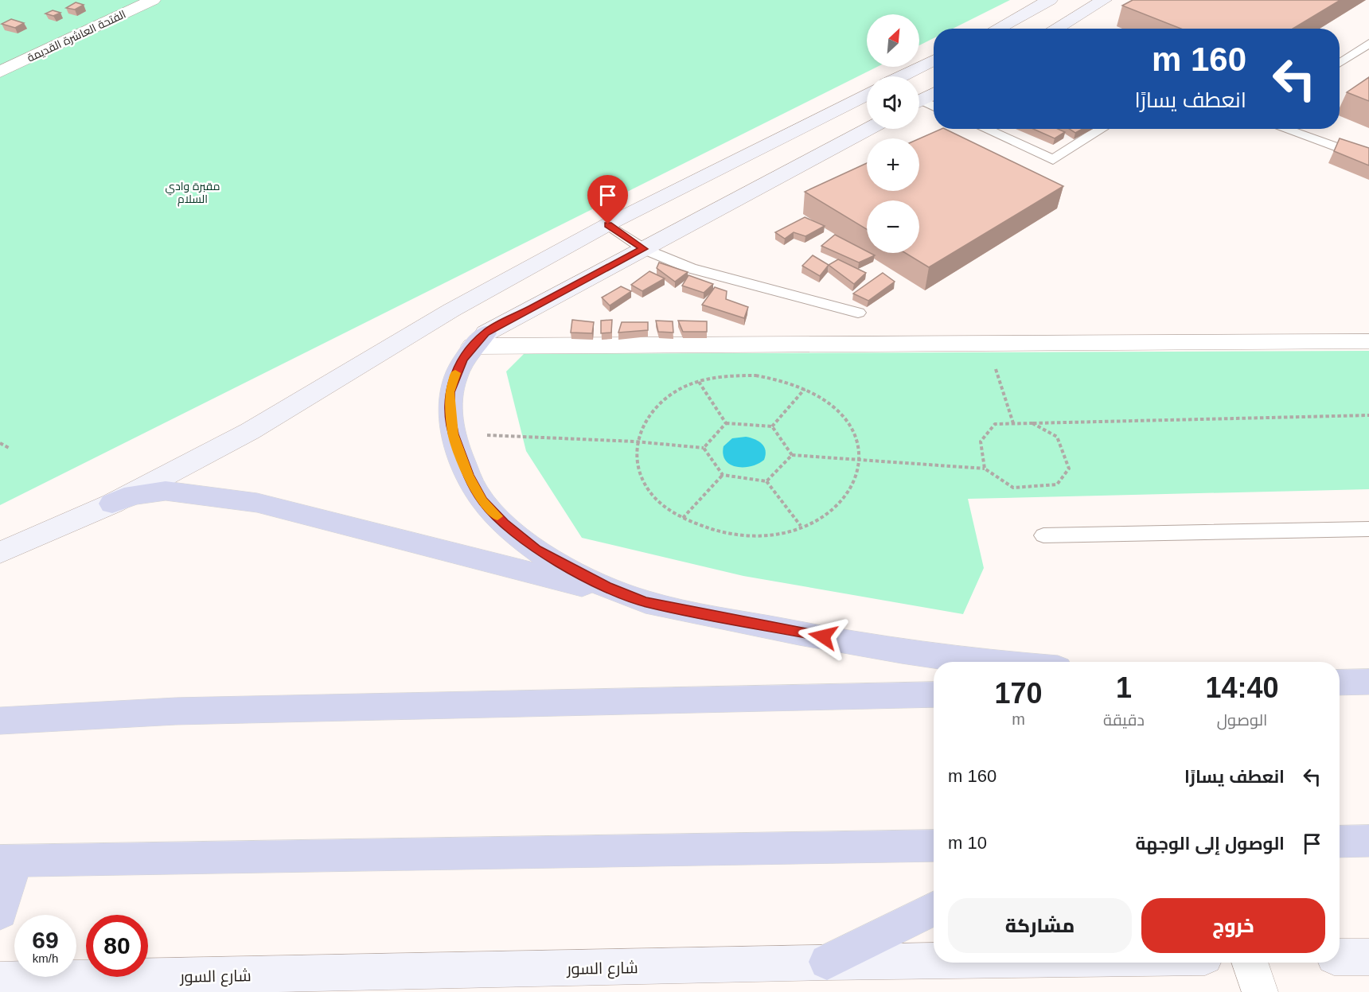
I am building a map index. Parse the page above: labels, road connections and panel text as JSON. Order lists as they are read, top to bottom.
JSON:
{
  "streets": {
    "main road": ["شارع السور"],
    "street": ["الفتحة العاشرة القديمة"]
  },
  "parks": ["مقبرة وادي السلام"],
  "north": "top right",
  "page": {
    "map_buttons": ["+", "−"],
    "turn": ["160 m", "انعطف يسارًا"],
    "eta": [
      "14:40",
      "الوصول",
      "1",
      "دقيقة",
      "170",
      "m"
    ],
    "list": [
      {
        "name": "انعطف يسارًا",
        "value": "160 m"
      },
      {
        "name": "الوصول إلى الوجهة",
        "value": "10 m"
      }
    ],
    "buttons": ["خروج", "مشاركة"],
    "speed": "69 km/h",
    "limit": "80"
  }
}
